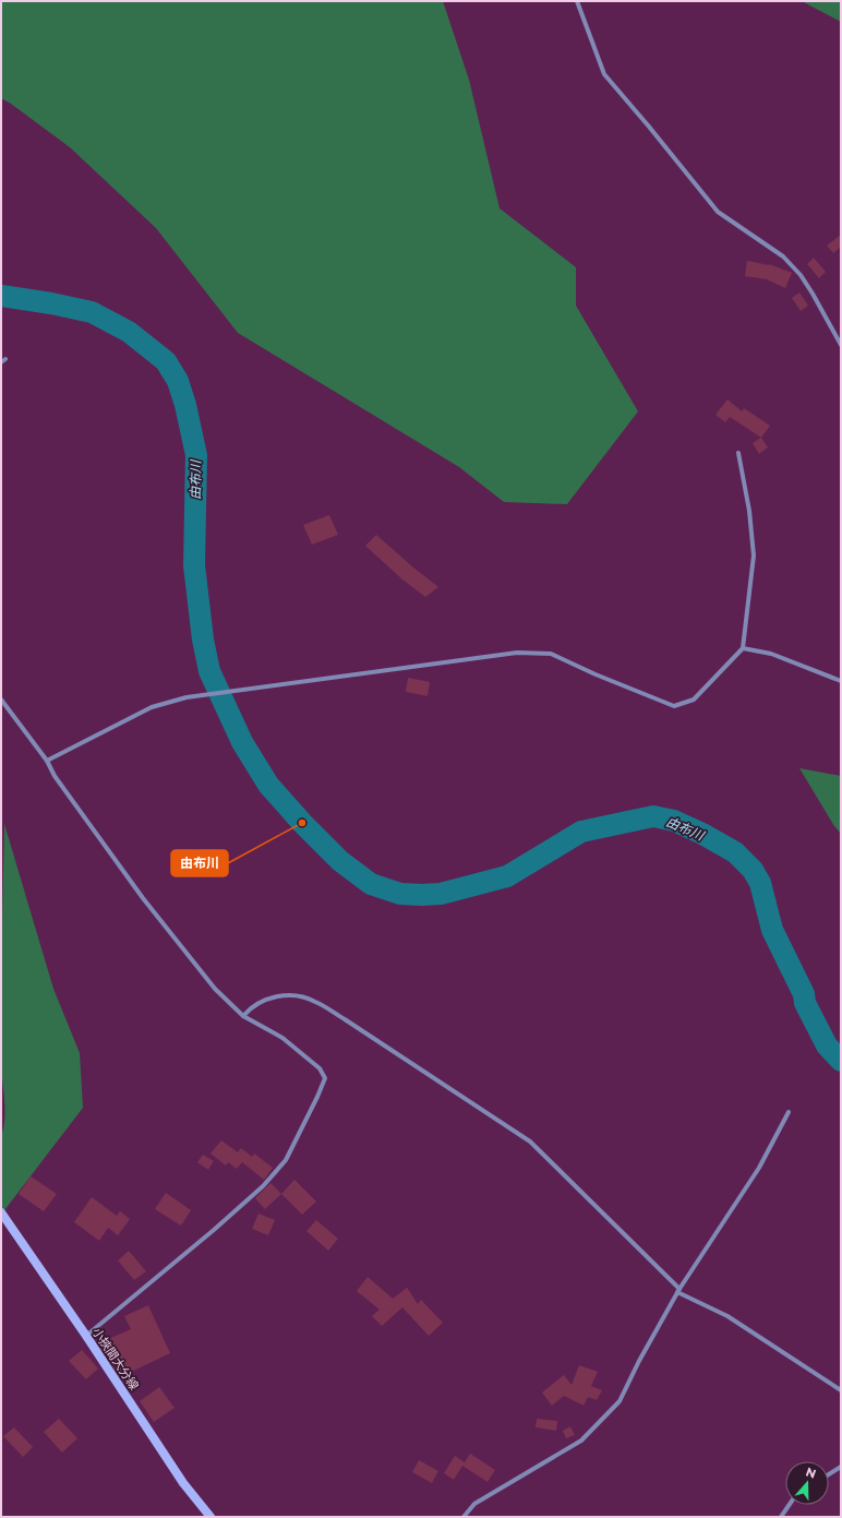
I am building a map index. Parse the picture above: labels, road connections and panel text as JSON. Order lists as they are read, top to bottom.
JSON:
{
  "streets": {
    "main road": ["小挾間大分線"]
  },
  "water": ["由布川"],
  "places": ["由布川"],
  "north": "top"
}
